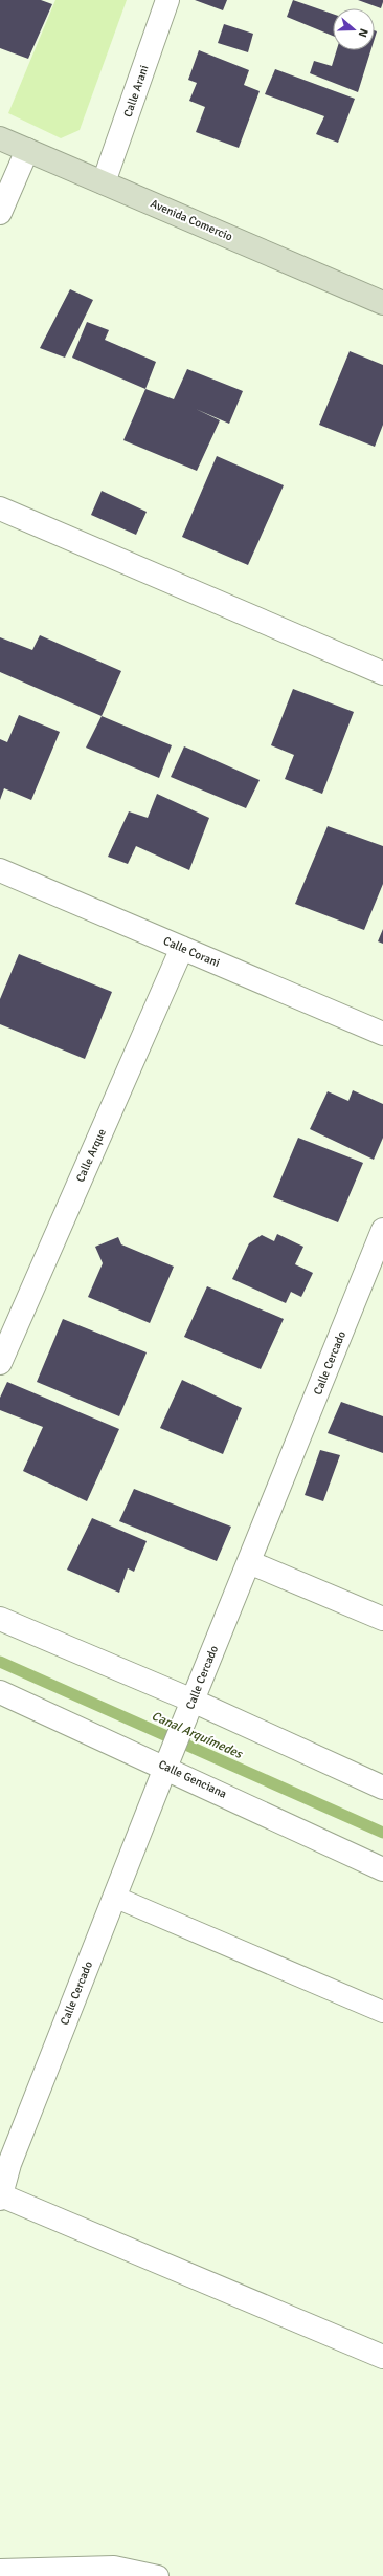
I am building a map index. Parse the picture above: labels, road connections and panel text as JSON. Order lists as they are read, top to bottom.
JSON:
{
  "streets": {
    "street": [
      "Calle Arani",
      "Avenida Comercio",
      "Calle Corani",
      "Calle Arque",
      "Calle Cercado",
      "Calle Genciana"
    ]
  },
  "crossings": [
    ["Calle Arani", "Avenida Comercio"],
    ["Calle Corani", "Calle Arque"],
    ["Calle Cercado", "Calle Genciana"]
  ],
  "water": ["Canal Arquímedes"],
  "north": "right"
}
